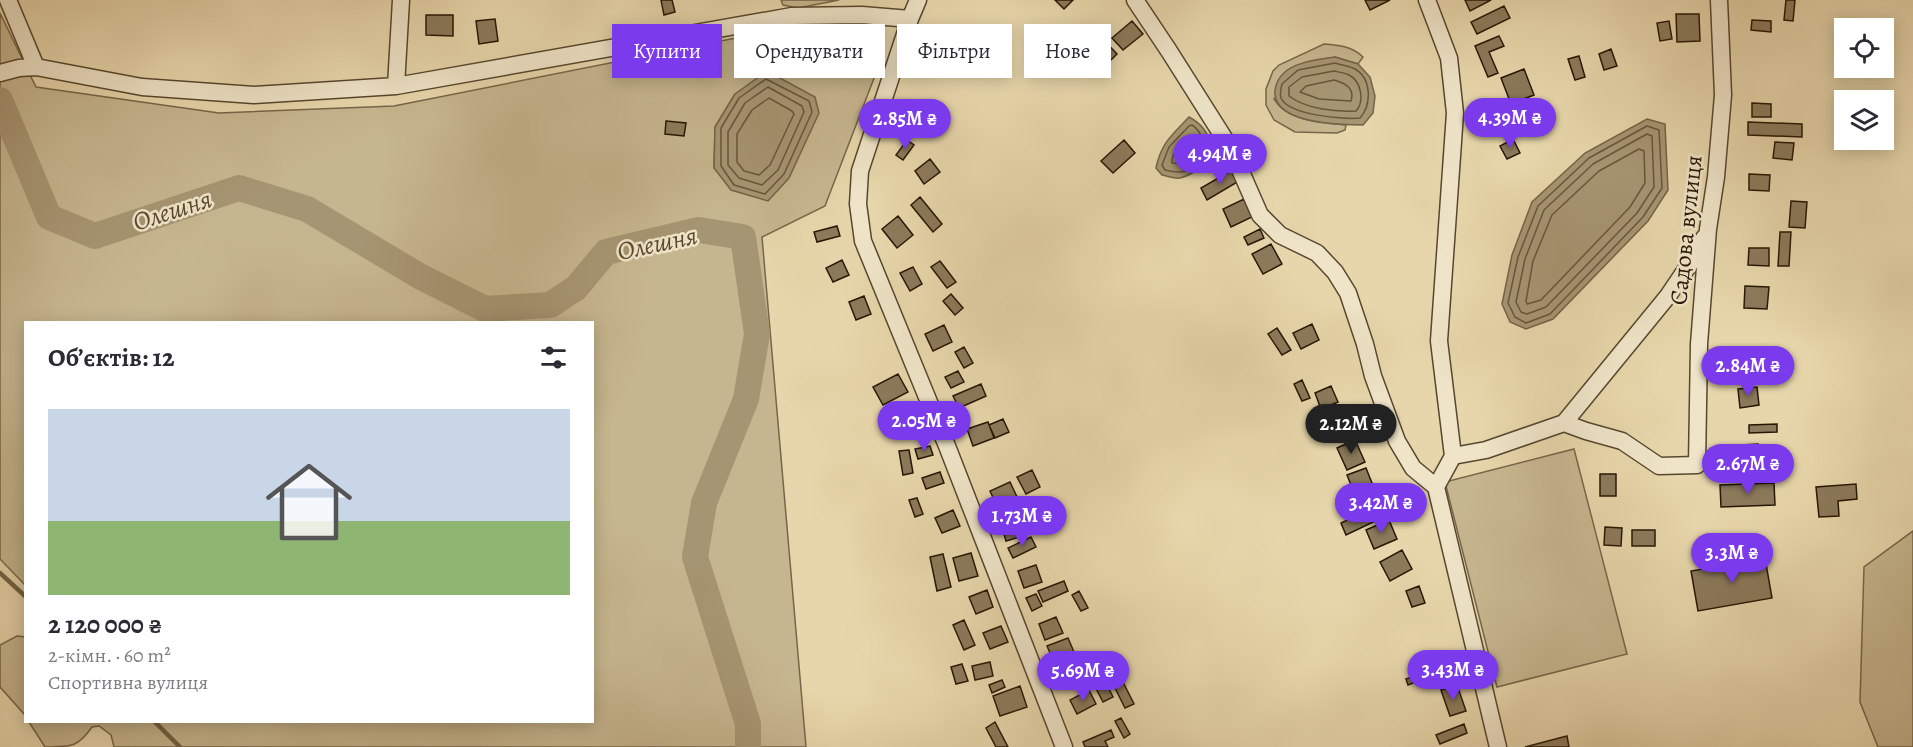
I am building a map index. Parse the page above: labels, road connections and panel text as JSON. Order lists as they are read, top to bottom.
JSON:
{
  "streets": {
    "street": ["Садова вулиця"]
  },
  "water": ["Олешня"],
  "page": {
    "chip": [
      "Купити",
      "Орендувати",
      "Фільтри",
      "Нове"
    ],
    "price": [
      "4.39M ₴",
      "2.85M ₴",
      "4.94M ₴",
      "2.84M ₴",
      "2.05M ₴",
      "2.12M ₴",
      "2.67M ₴",
      "3.42M ₴",
      "1.73M ₴",
      "3.3M ₴",
      "3.43M ₴",
      "5.69M ₴"
    ],
    "heading": "Об’єктів: 12",
    "list": [
      {
        "name": "2 120 000 ₴",
        "note": "2-кімн. · 60 m² · Спортивна вулиця"
      }
    ]
  }
}
